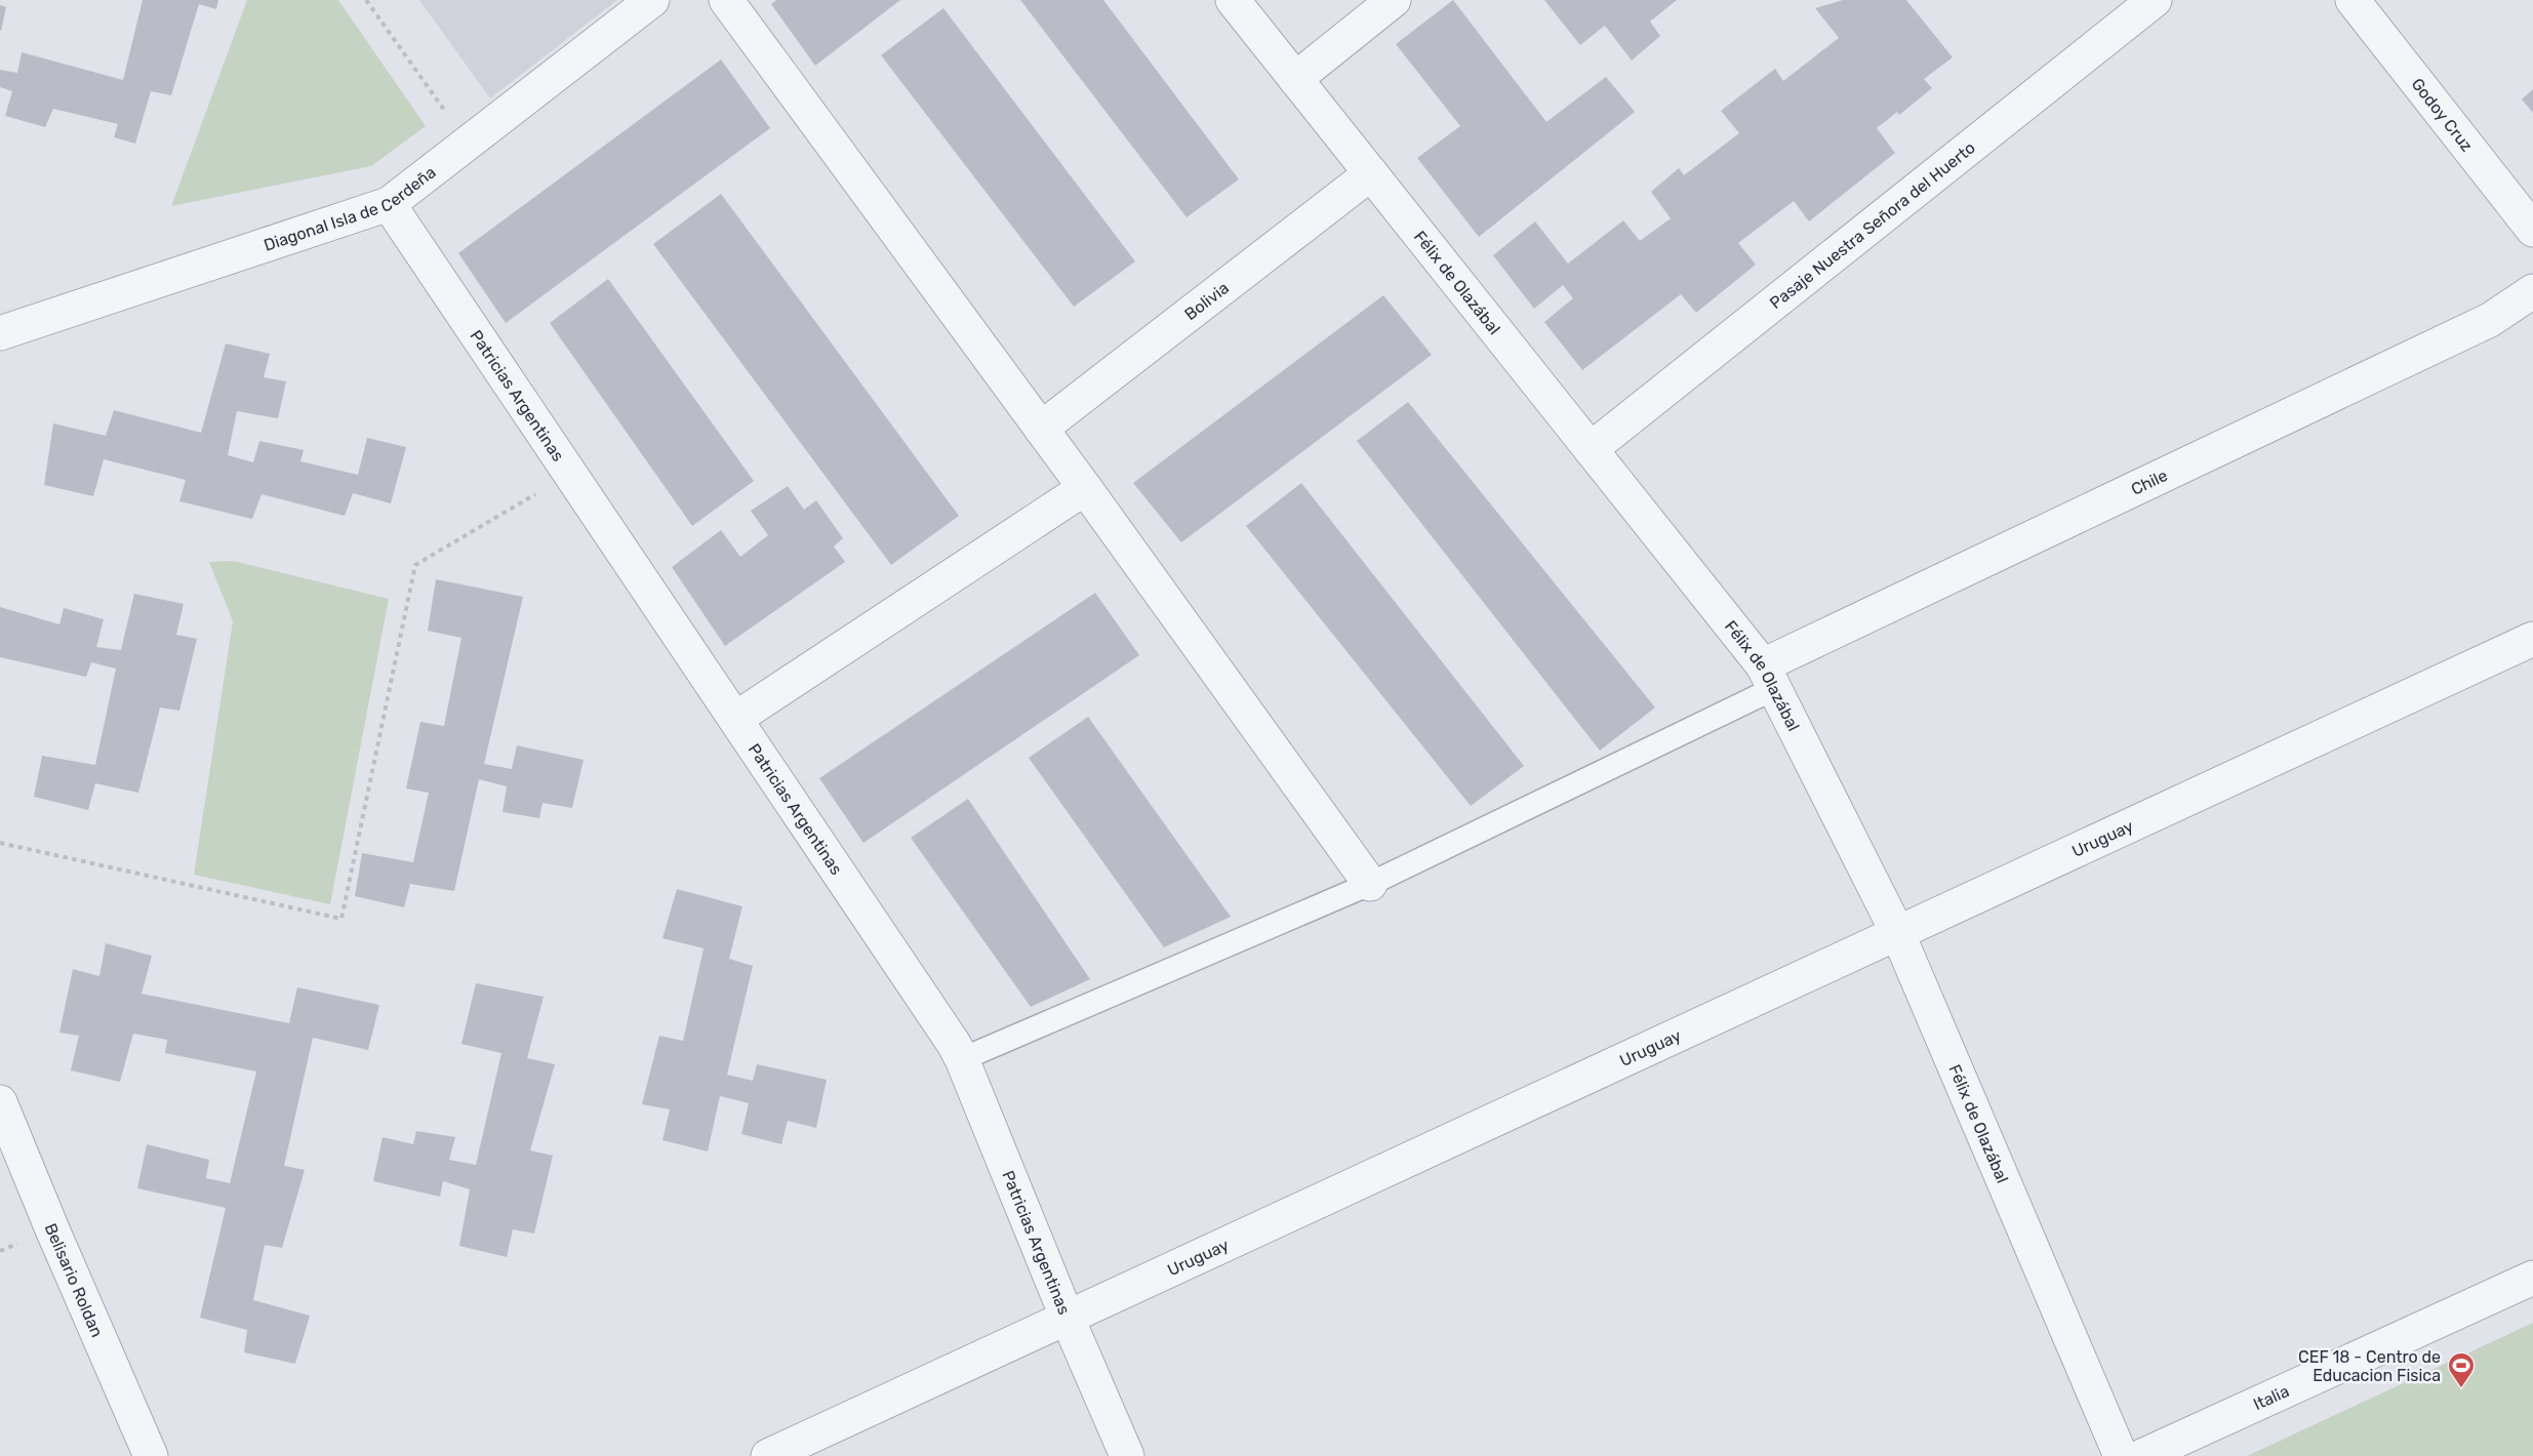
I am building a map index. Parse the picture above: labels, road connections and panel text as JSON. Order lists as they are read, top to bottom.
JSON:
{
  "streets": {
    "street": [
      "Godoy Cruz",
      "Diagonal Isla de Cerdeña",
      "Pasaje Nuestra Señora del Huerto",
      "Félix de Olazábal",
      "Bolivia",
      "Patricias Argentinas",
      "Chile",
      "Uruguay",
      "Belisario Roldan",
      "Italia"
    ]
  },
  "crossings": [
    ["Diagonal Isla de Cerdeña", "Patricias Argentinas"],
    ["Pasaje Nuestra Señora del Huerto", "Félix de Olazábal"],
    ["Félix de Olazábal", "Bolivia"],
    ["Félix de Olazábal", "Chile"],
    ["Félix de Olazábal", "Uruguay"],
    ["Patricias Argentinas", "Uruguay"]
  ],
  "places": {
    "sports": ["CEF 18 - Centro de Educacion Fisica"]
  }
}
